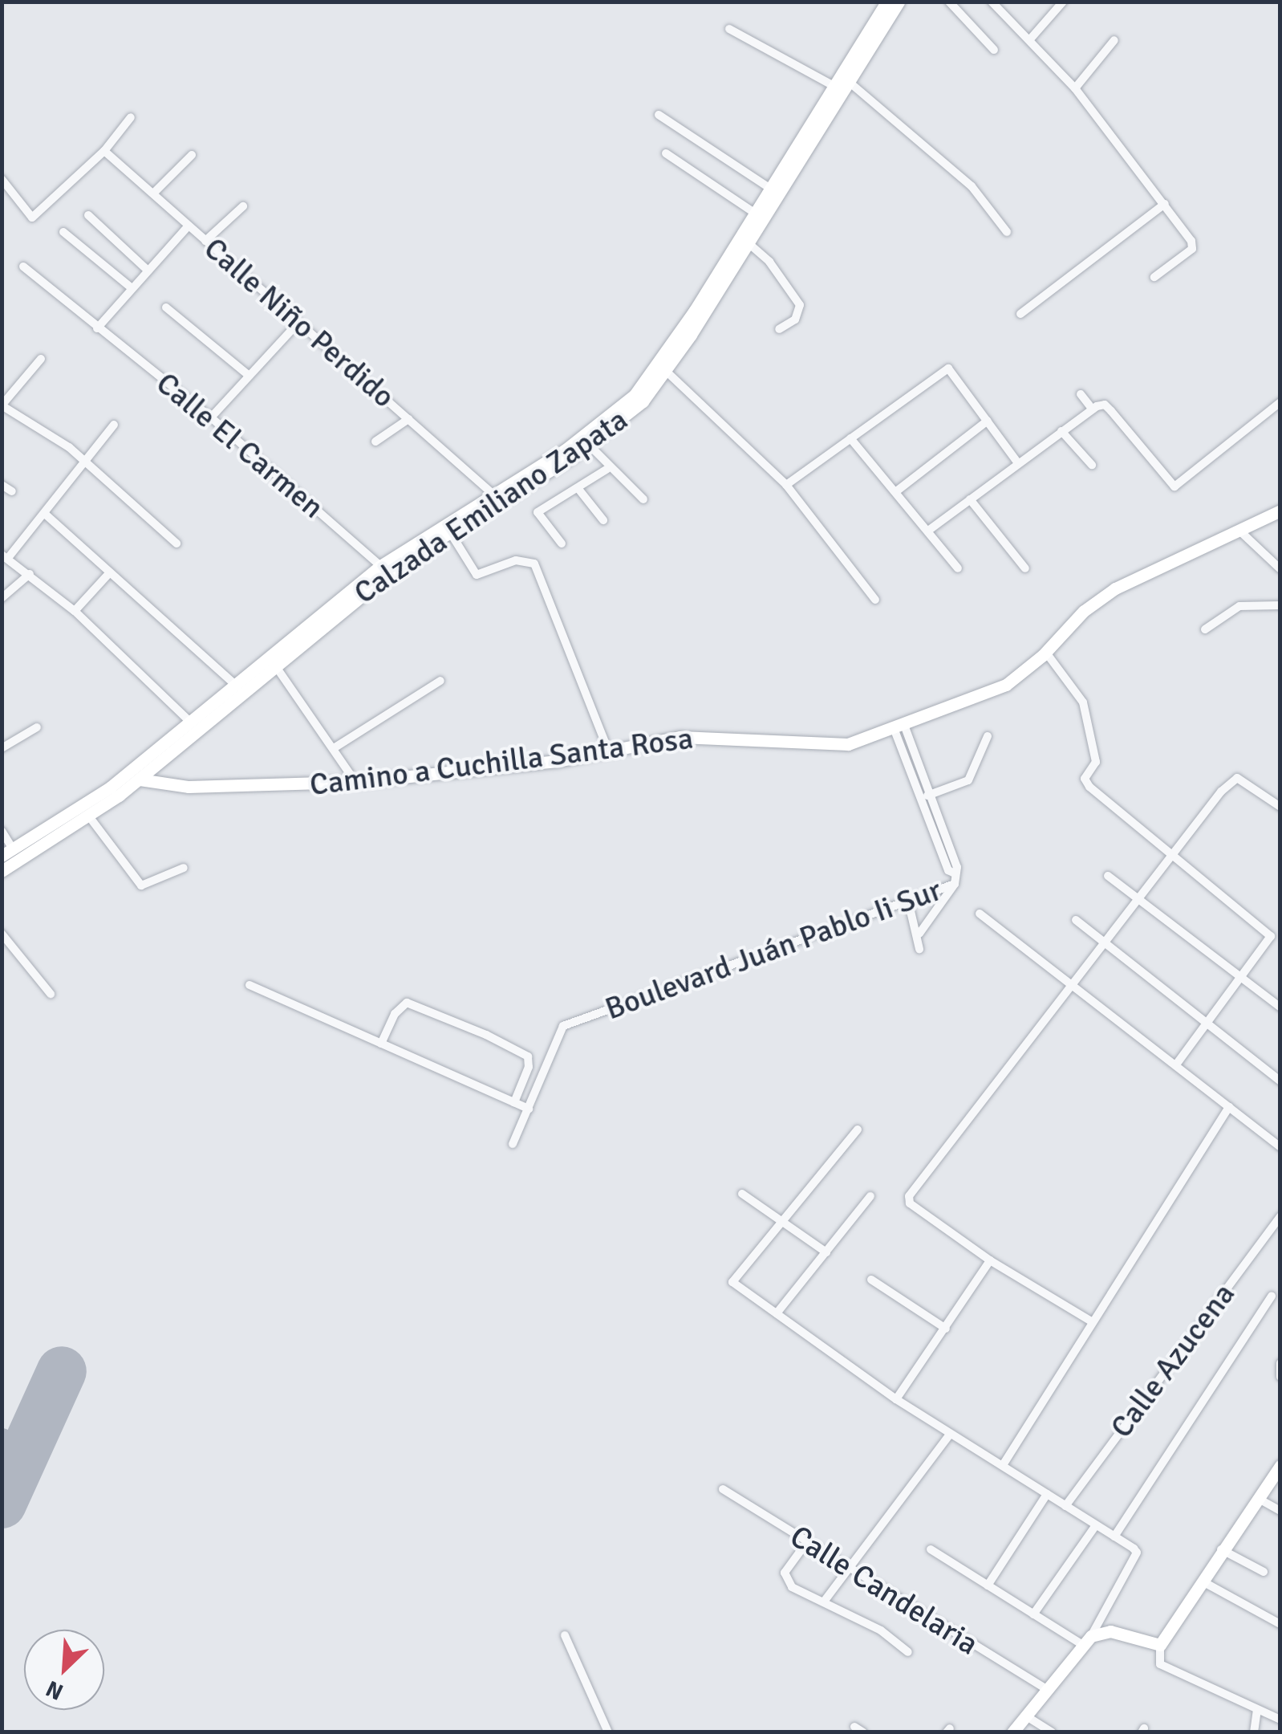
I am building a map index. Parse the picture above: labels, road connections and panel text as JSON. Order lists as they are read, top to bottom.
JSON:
{
  "streets": {
    "main road": ["Calzada Emiliano Zapata", "Camino a Cuchilla Santa Rosa"],
    "street": [
      "Calle Niño Perdido",
      "Calle El Carmen",
      "Boulevard Juán Pablo Ii Sur",
      "Calle Azucena",
      "Calle Candelaria"
    ]
  },
  "crossings": [
    ["Calle Niño Perdido", "Calzada Emiliano Zapata"],
    ["Calle El Carmen", "Calzada Emiliano Zapata"],
    ["Calzada Emiliano Zapata", "Camino a Cuchilla Santa Rosa"]
  ],
  "north": "bottom left"
}
